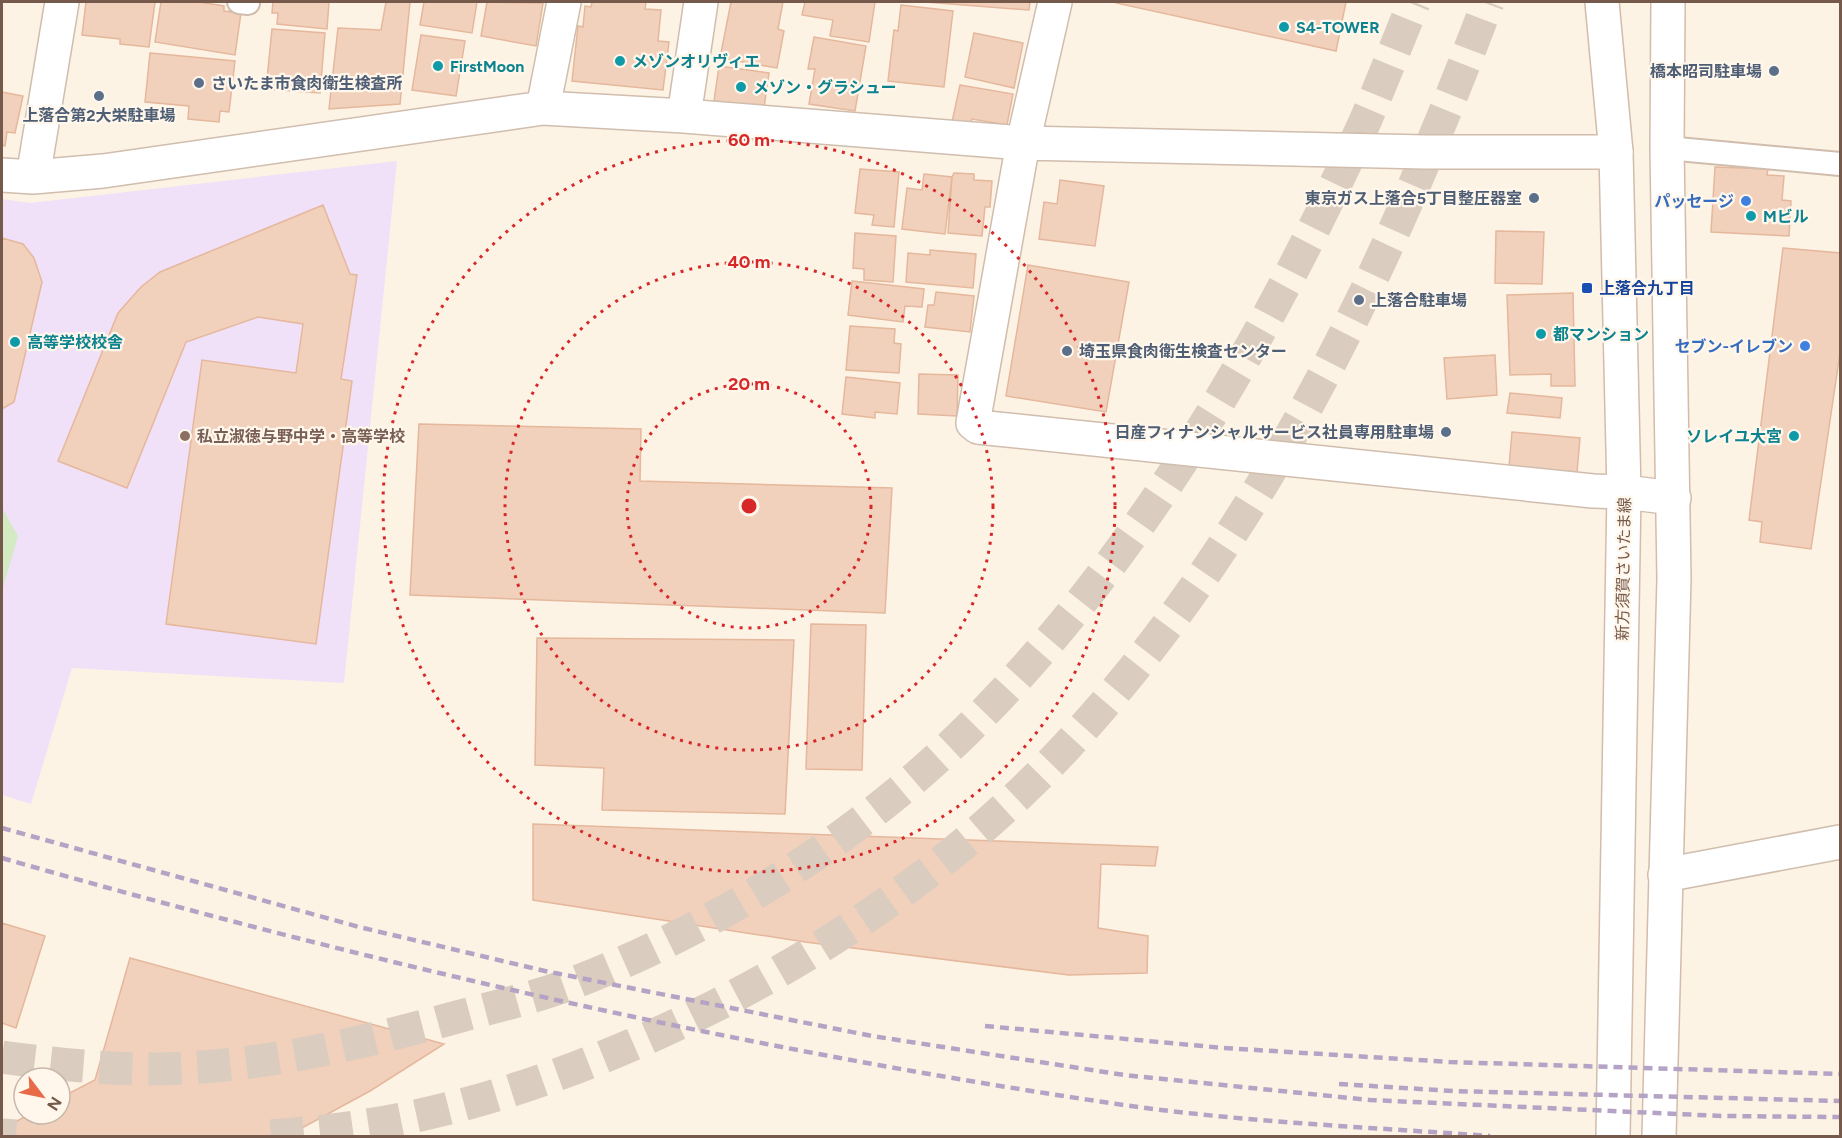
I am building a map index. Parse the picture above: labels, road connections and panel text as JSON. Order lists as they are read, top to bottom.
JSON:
{
  "streets": {
    "street": ["新方須賀さいたま線"]
  },
  "places": {
    "other": [
      "S4-TOWER",
      "メゾンオリヴィエ",
      "FirstMoon",
      "橋本昭司駐車場",
      "さいたま市食肉衛生検査所",
      "メゾン・グラシュー",
      "上落合第2大栄駐車場",
      "東京ガス上落合5丁目整圧器室",
      "パッセージ",
      "Mビル",
      "上落合駐車場",
      "都マンション",
      "高等学校校舎",
      "セブン-イレブン",
      "埼玉県食肉衛生検査センター",
      "日産フィナンシャルサービス社員専用駐車場",
      "私立淑徳与野中学・高等学校",
      "ソレイユ大宮"
    ],
    "transit": ["上落合九丁目"]
  },
  "north": "bottom right",
  "rings": ["60 m", "40 m", "20 m"]
}
